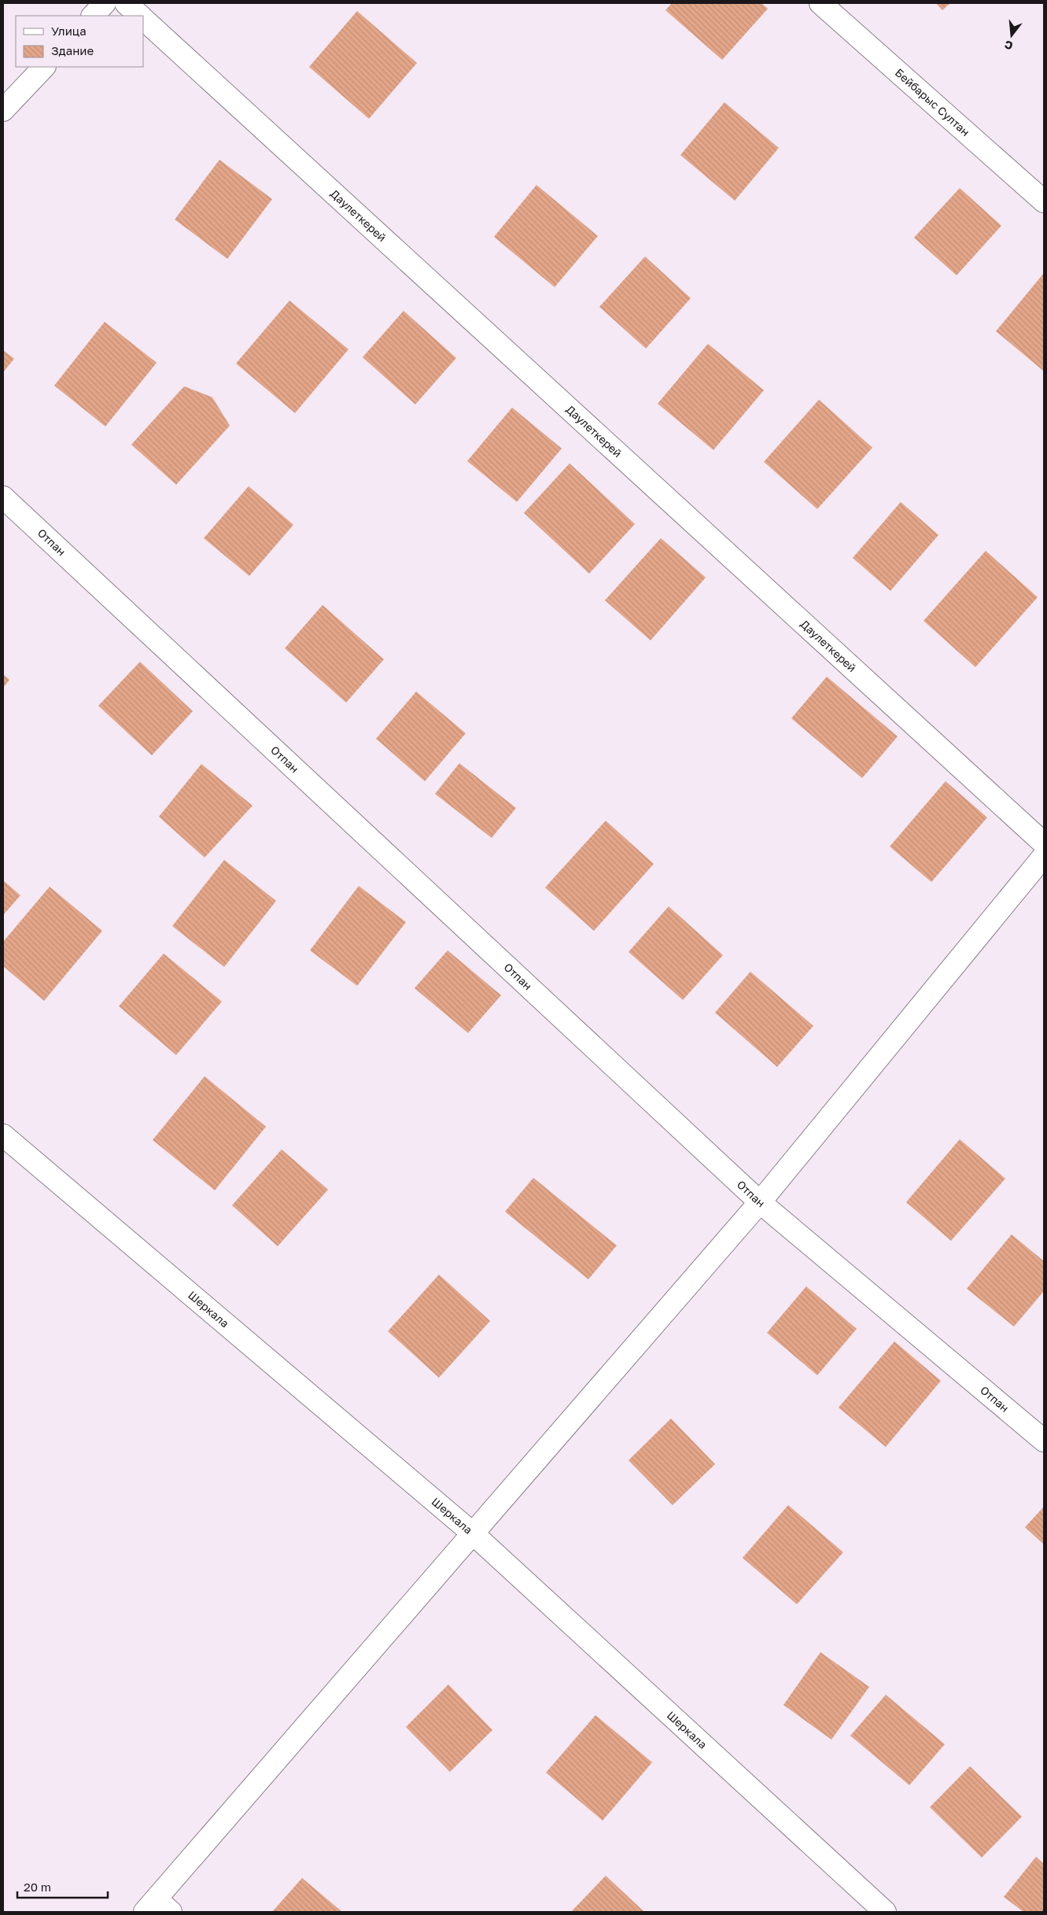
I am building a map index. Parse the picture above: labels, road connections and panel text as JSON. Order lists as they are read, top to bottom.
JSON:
{
  "streets": {
    "street": [
      "Бейбарыс Султан",
      "Даулеткерей",
      "Отпан",
      "Шеркала"
    ]
  },
  "legend": ["Улица", "Здание"],
  "scale_bar": "20 m",
  "north": "bottom"
}
